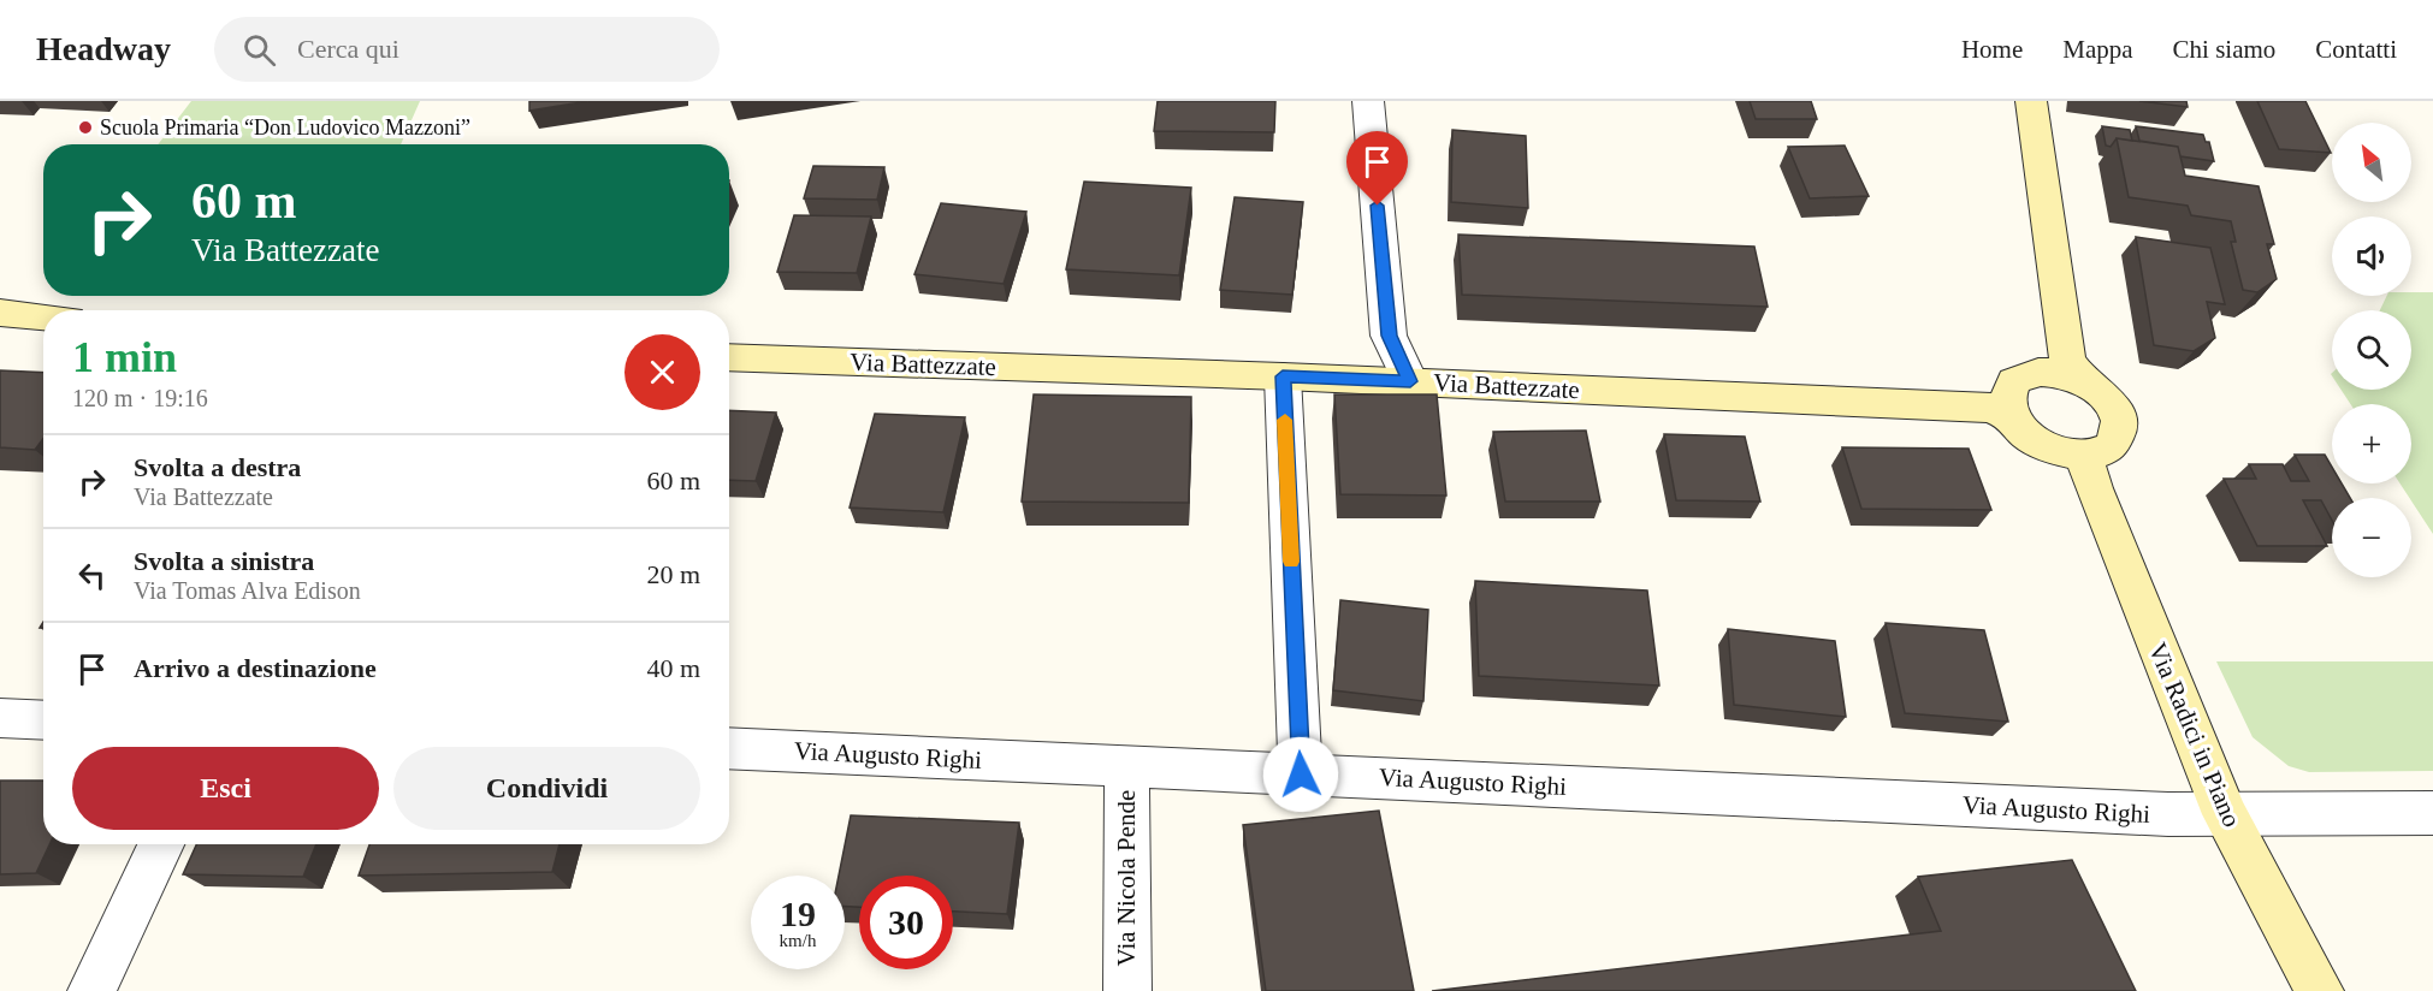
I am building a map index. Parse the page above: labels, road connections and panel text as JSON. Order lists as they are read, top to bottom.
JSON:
{
  "streets": {
    "street": [
      "Via Battezzate",
      "Via Radici in Piano",
      "Via Augusto Righi",
      "Via Nicola Pende"
    ]
  },
  "crossings": [
    ["Via Battezzate", "Via Radici in Piano"],
    ["Via Radici in Piano", "Via Augusto Righi"],
    ["Via Augusto Righi", "Via Nicola Pende"]
  ],
  "places": ["Scuola Primaria “Don Ludovico Mazzoni”"],
  "north": "top left",
  "page": {
    "header": "Headway",
    "search": "Cerca qui",
    "nav": [
      "Home",
      "Mappa",
      "Chi siamo",
      "Contatti"
    ],
    "map_buttons": ["+", "−"],
    "turn": ["60 m", "Via Battezzate"],
    "heading": ["1 min", "120 m · 19:16"],
    "list": [
      {
        "name": "Svolta a destra",
        "note": "Via Battezzate",
        "value": "60 m"
      },
      {
        "name": "Svolta a sinistra",
        "note": "Via Tomas Alva Edison",
        "value": "20 m"
      },
      {
        "name": "Arrivo a destinazione",
        "value": "40 m"
      }
    ],
    "buttons": ["Esci", "Condividi"],
    "speed": "19 km/h",
    "limit": "30"
  }
}
